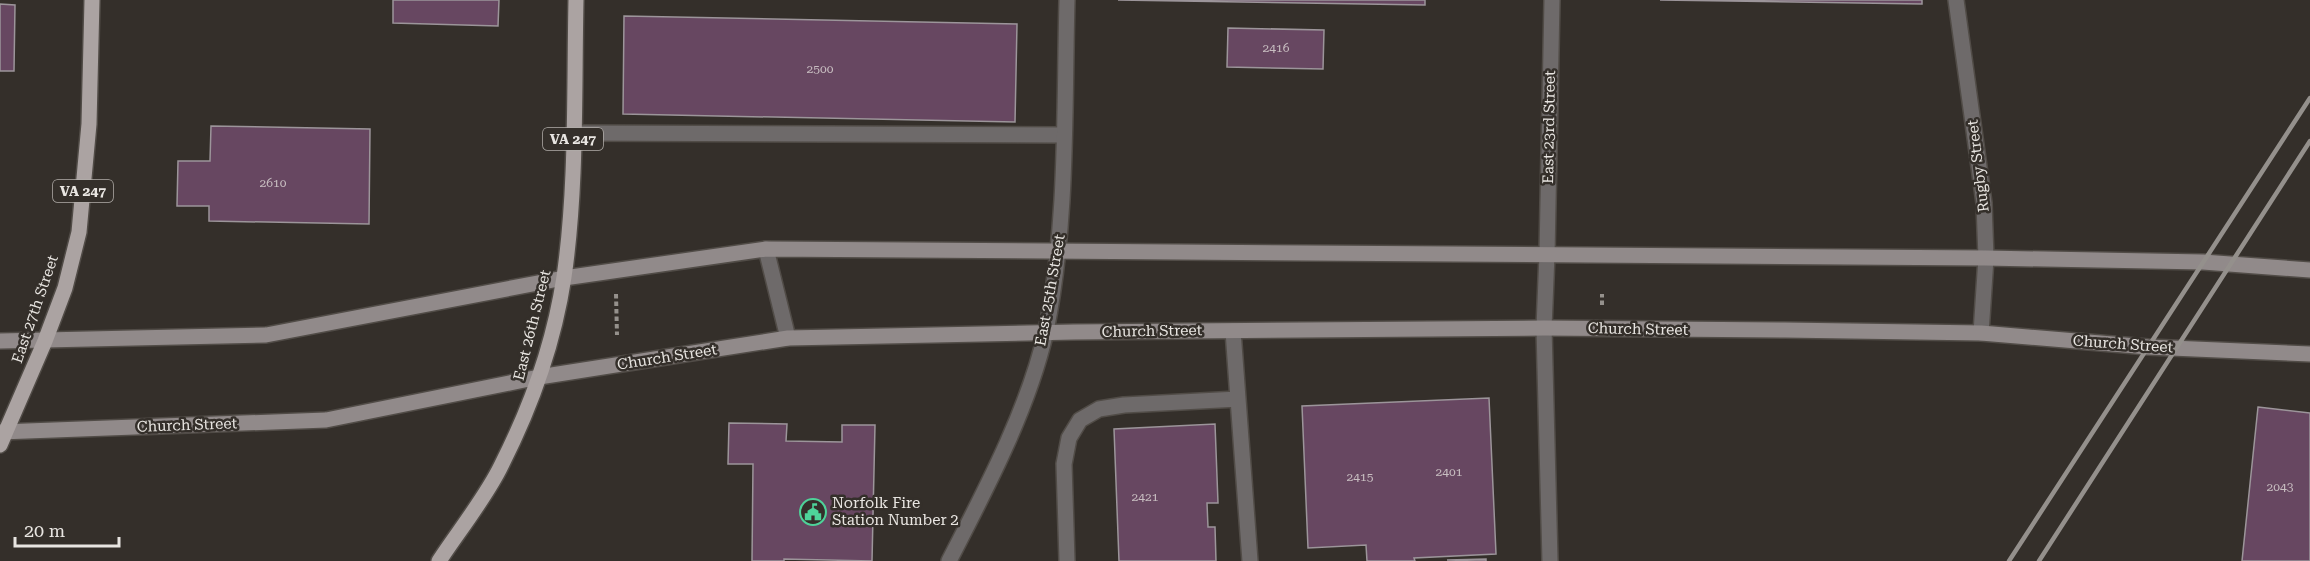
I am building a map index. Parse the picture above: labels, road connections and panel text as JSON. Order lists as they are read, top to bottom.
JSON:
{
  "streets": {
    "main road": [
      "VA 247",
      "East 27th Street",
      "East 26th Street",
      "Church Street"
    ],
    "street": ["East 23rd Street", "Rugby Street", "East 25th Street"]
  },
  "crossings": [
    ["East 23rd Street", "Church Street"],
    ["Rugby Street", "Church Street"],
    ["East 25th Street", "Church Street"],
    ["East 27th Street", "Church Street"],
    ["East 26th Street", "Church Street"]
  ],
  "places": {
    "public building": ["Norfolk Fire Station Number 2"]
  },
  "house_numbers": [
    "2416",
    "2500",
    "2610",
    "2401",
    "2415",
    "2043",
    "2421"
  ],
  "scale_bar": "20 m"
}
